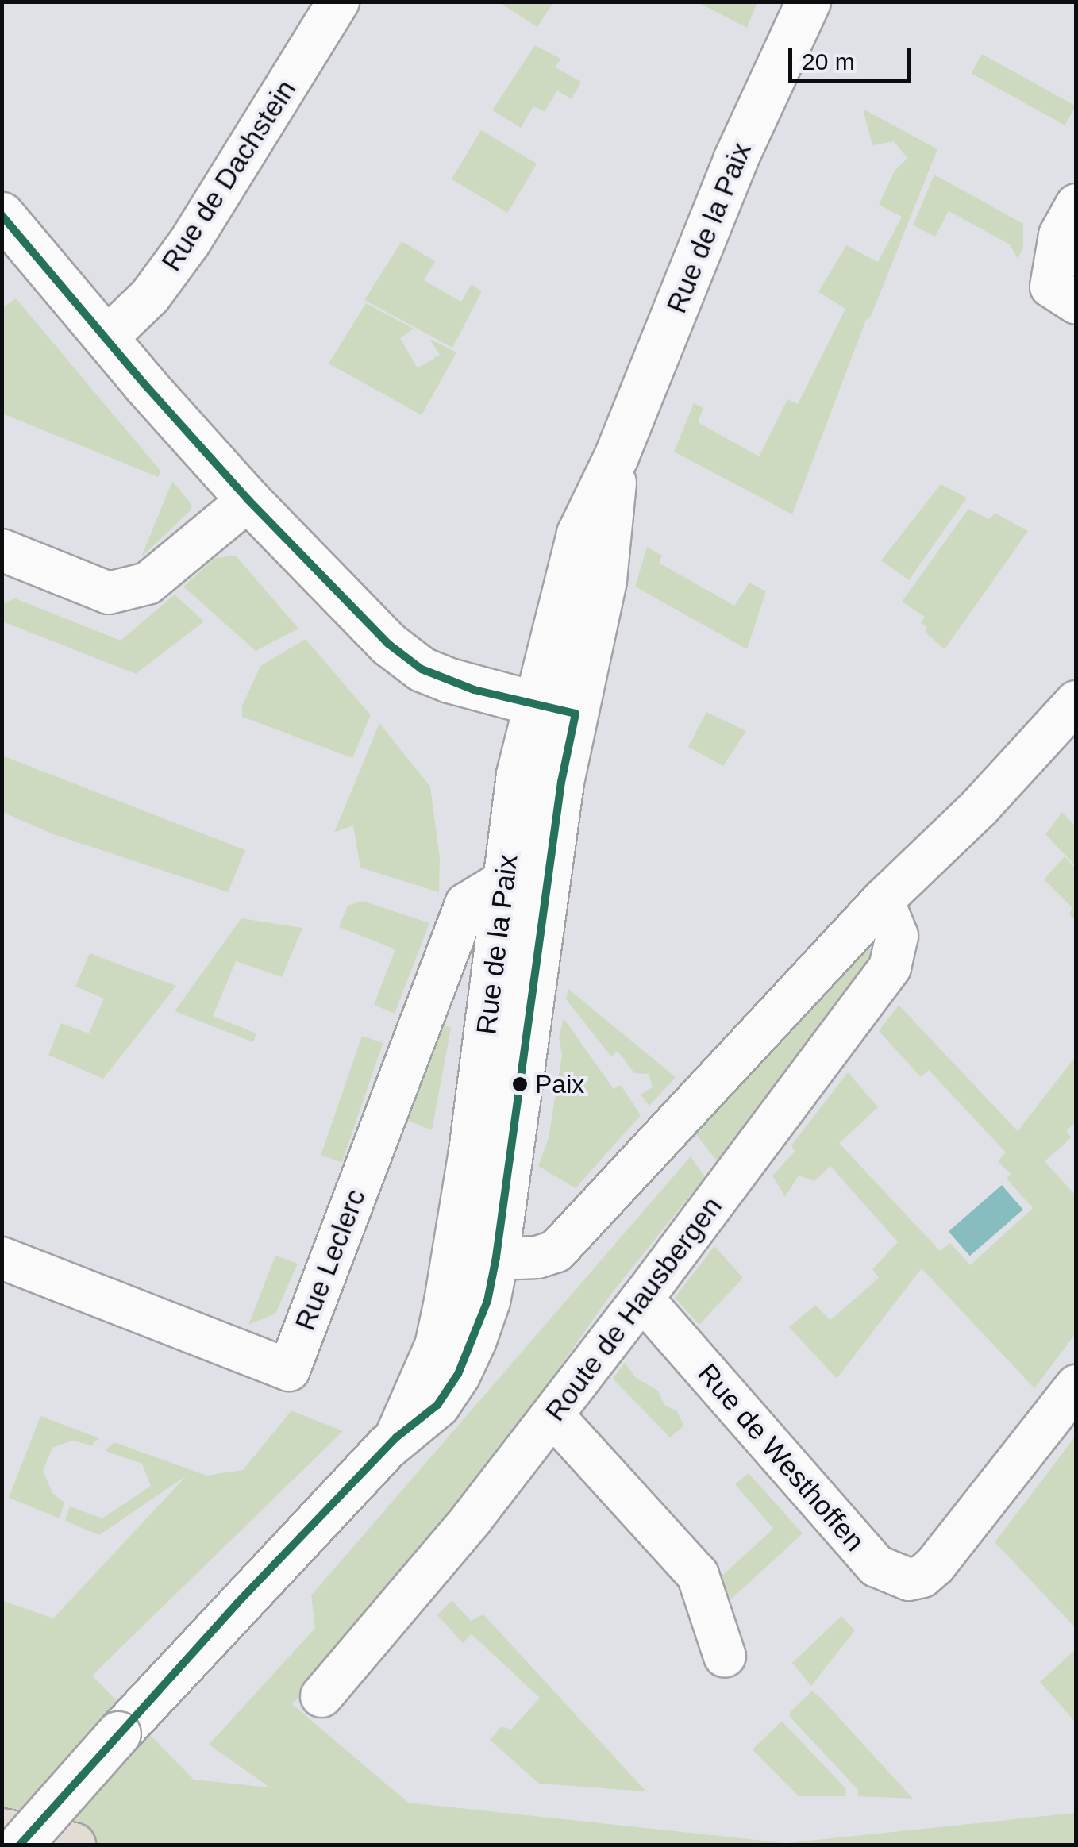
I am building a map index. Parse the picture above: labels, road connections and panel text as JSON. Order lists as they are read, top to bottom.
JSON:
{
  "streets": {
    "street": [
      "Rue de Dachstein",
      "Rue de la Paix",
      "Rue Leclerc",
      "Route de Hausbergen",
      "Rue de Westhoffen"
    ]
  },
  "crossings": [
    ["Rue de la Paix", "Rue Leclerc"],
    ["Route de Hausbergen", "Rue de Westhoffen"]
  ],
  "places": ["Paix"],
  "scale_bar": "20 m"
}
